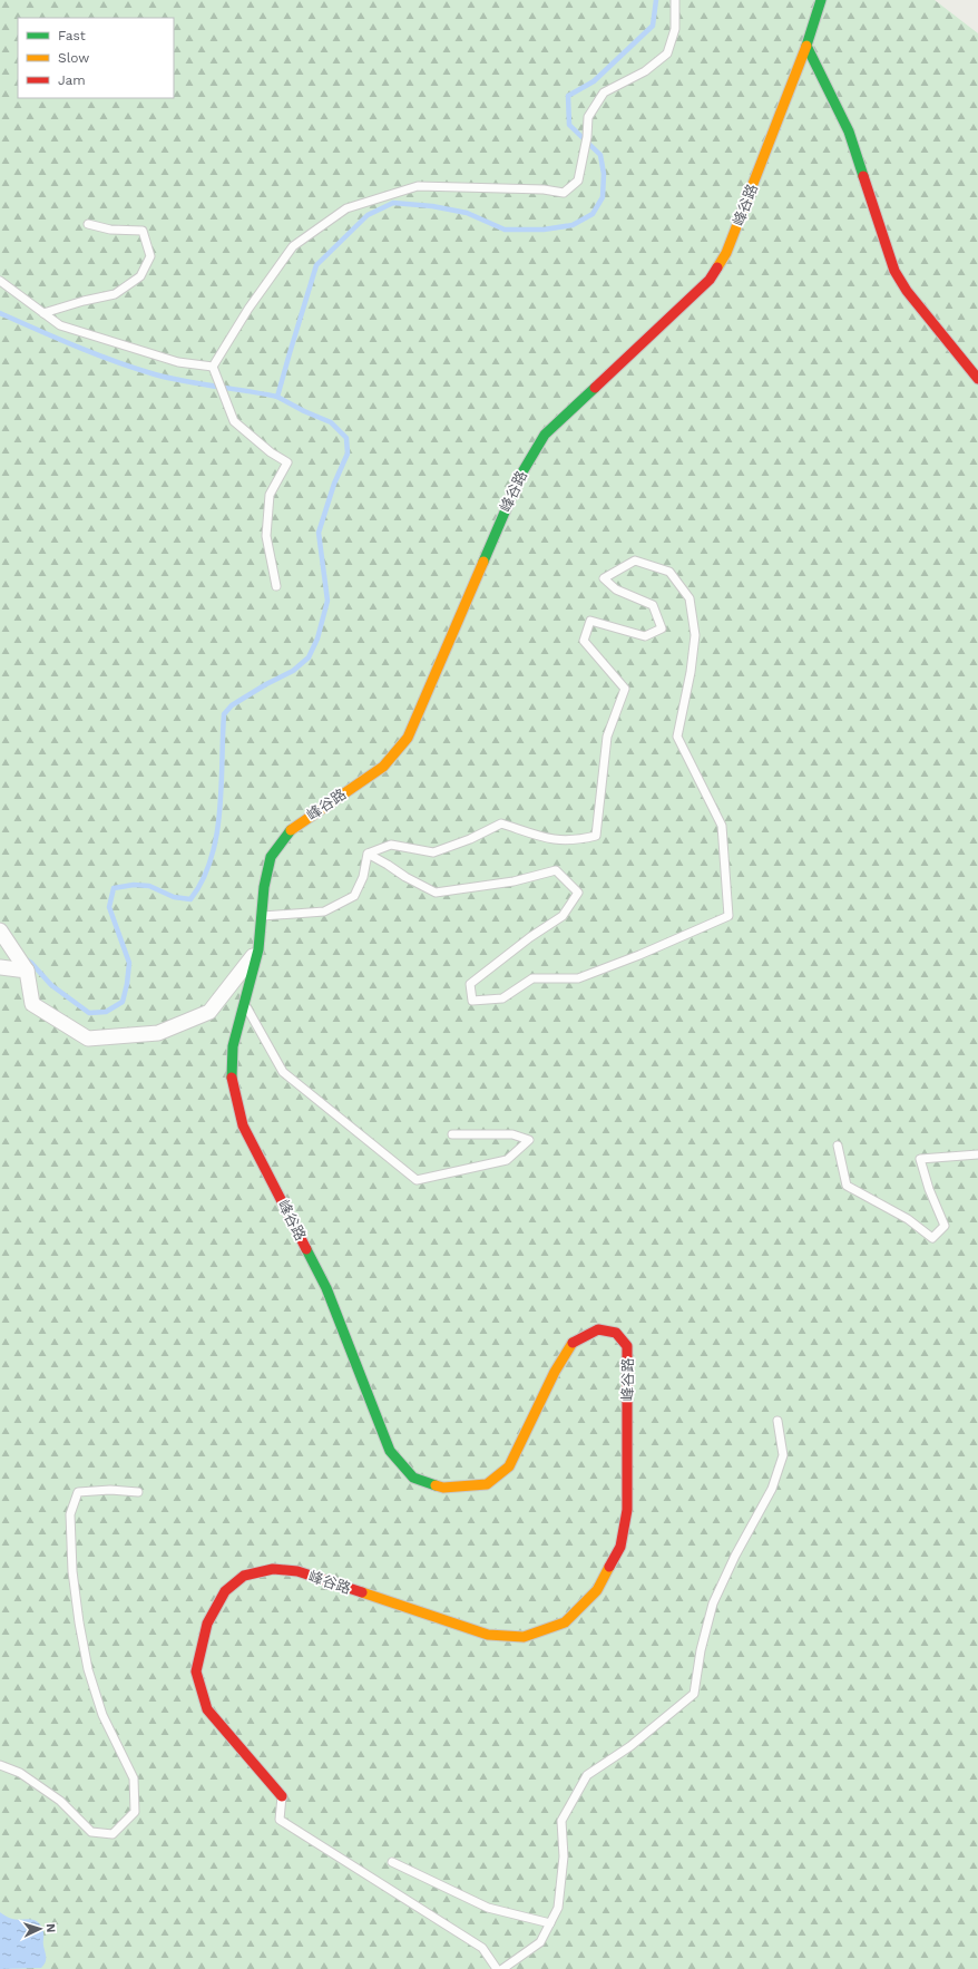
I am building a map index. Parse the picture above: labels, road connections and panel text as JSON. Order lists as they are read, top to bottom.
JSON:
{
  "streets": {
    "street": ["峰谷路"]
  },
  "legend": ["Fast", "Slow", "Jam"],
  "north": "right"
}
